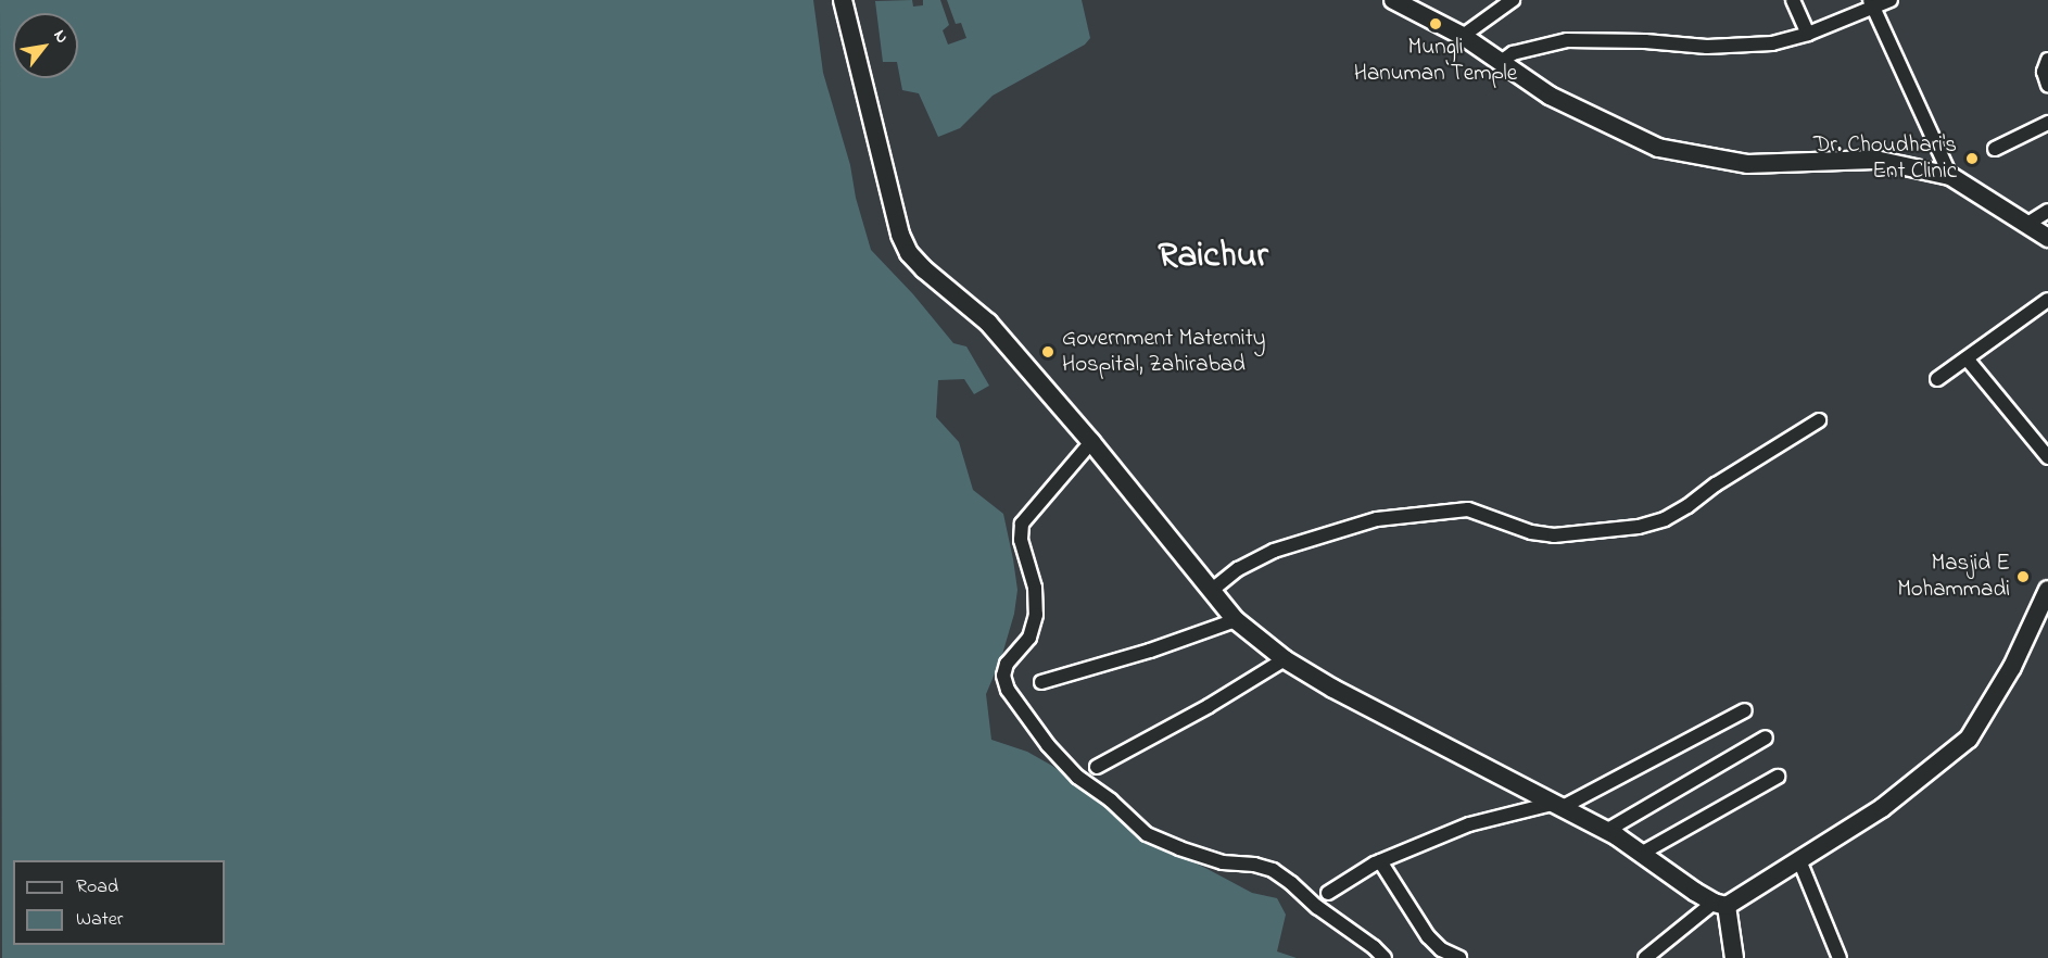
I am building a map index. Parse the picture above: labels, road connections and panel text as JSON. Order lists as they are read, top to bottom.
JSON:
{
  "districts": ["Raichur"],
  "places": [
    "Mungli Hanuman Temple",
    "Dr. Choudhari's Ent Clinic",
    "Government Maternity Hospital, Zahirabad",
    "Masjid E Mohammadi"
  ],
  "legend": ["Road", "Water"],
  "north": "top right"
}
